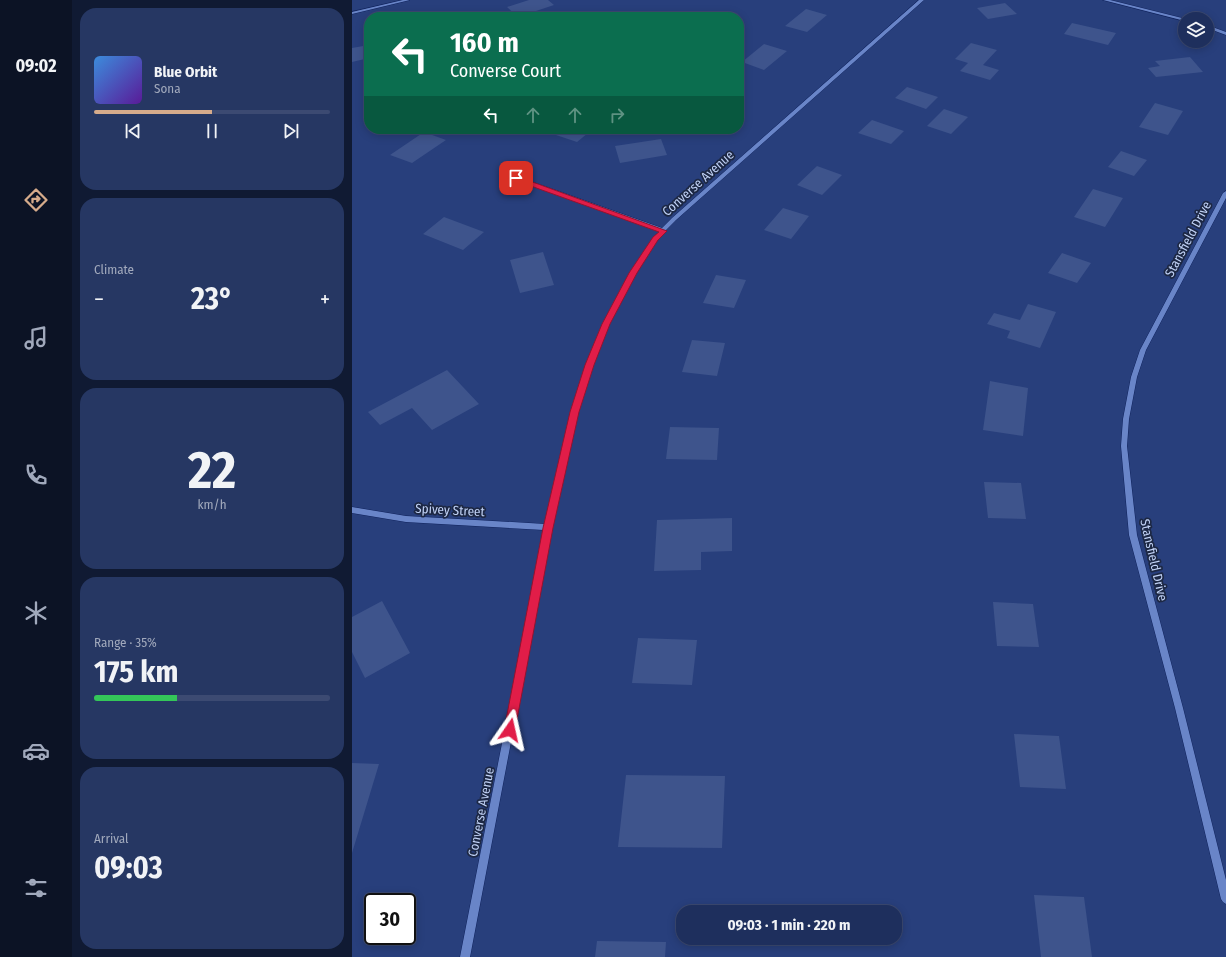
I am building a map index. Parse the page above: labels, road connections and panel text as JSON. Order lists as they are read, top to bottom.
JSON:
{
  "streets": {
    "street": ["Converse Avenue", "Stansfield Drive", "Spivey Street"]
  },
  "crossings": [
    ["Converse Avenue", "Spivey Street"]
  ],
  "page": {
    "tabs": "09:02",
    "turn": ["160 m", "Converse Court"],
    "song": ["Blue Orbit", "Sona"],
    "tile": [
      "Climate",
      ["22", "km/h"],
      ["Range · 35%", "175 km"],
      ["Arrival", "09:03"]
    ],
    "heat": ["−", "23°", "+"],
    "limit": "30",
    "trip": "09:03 · 1 min · 220 m"
  }
}
